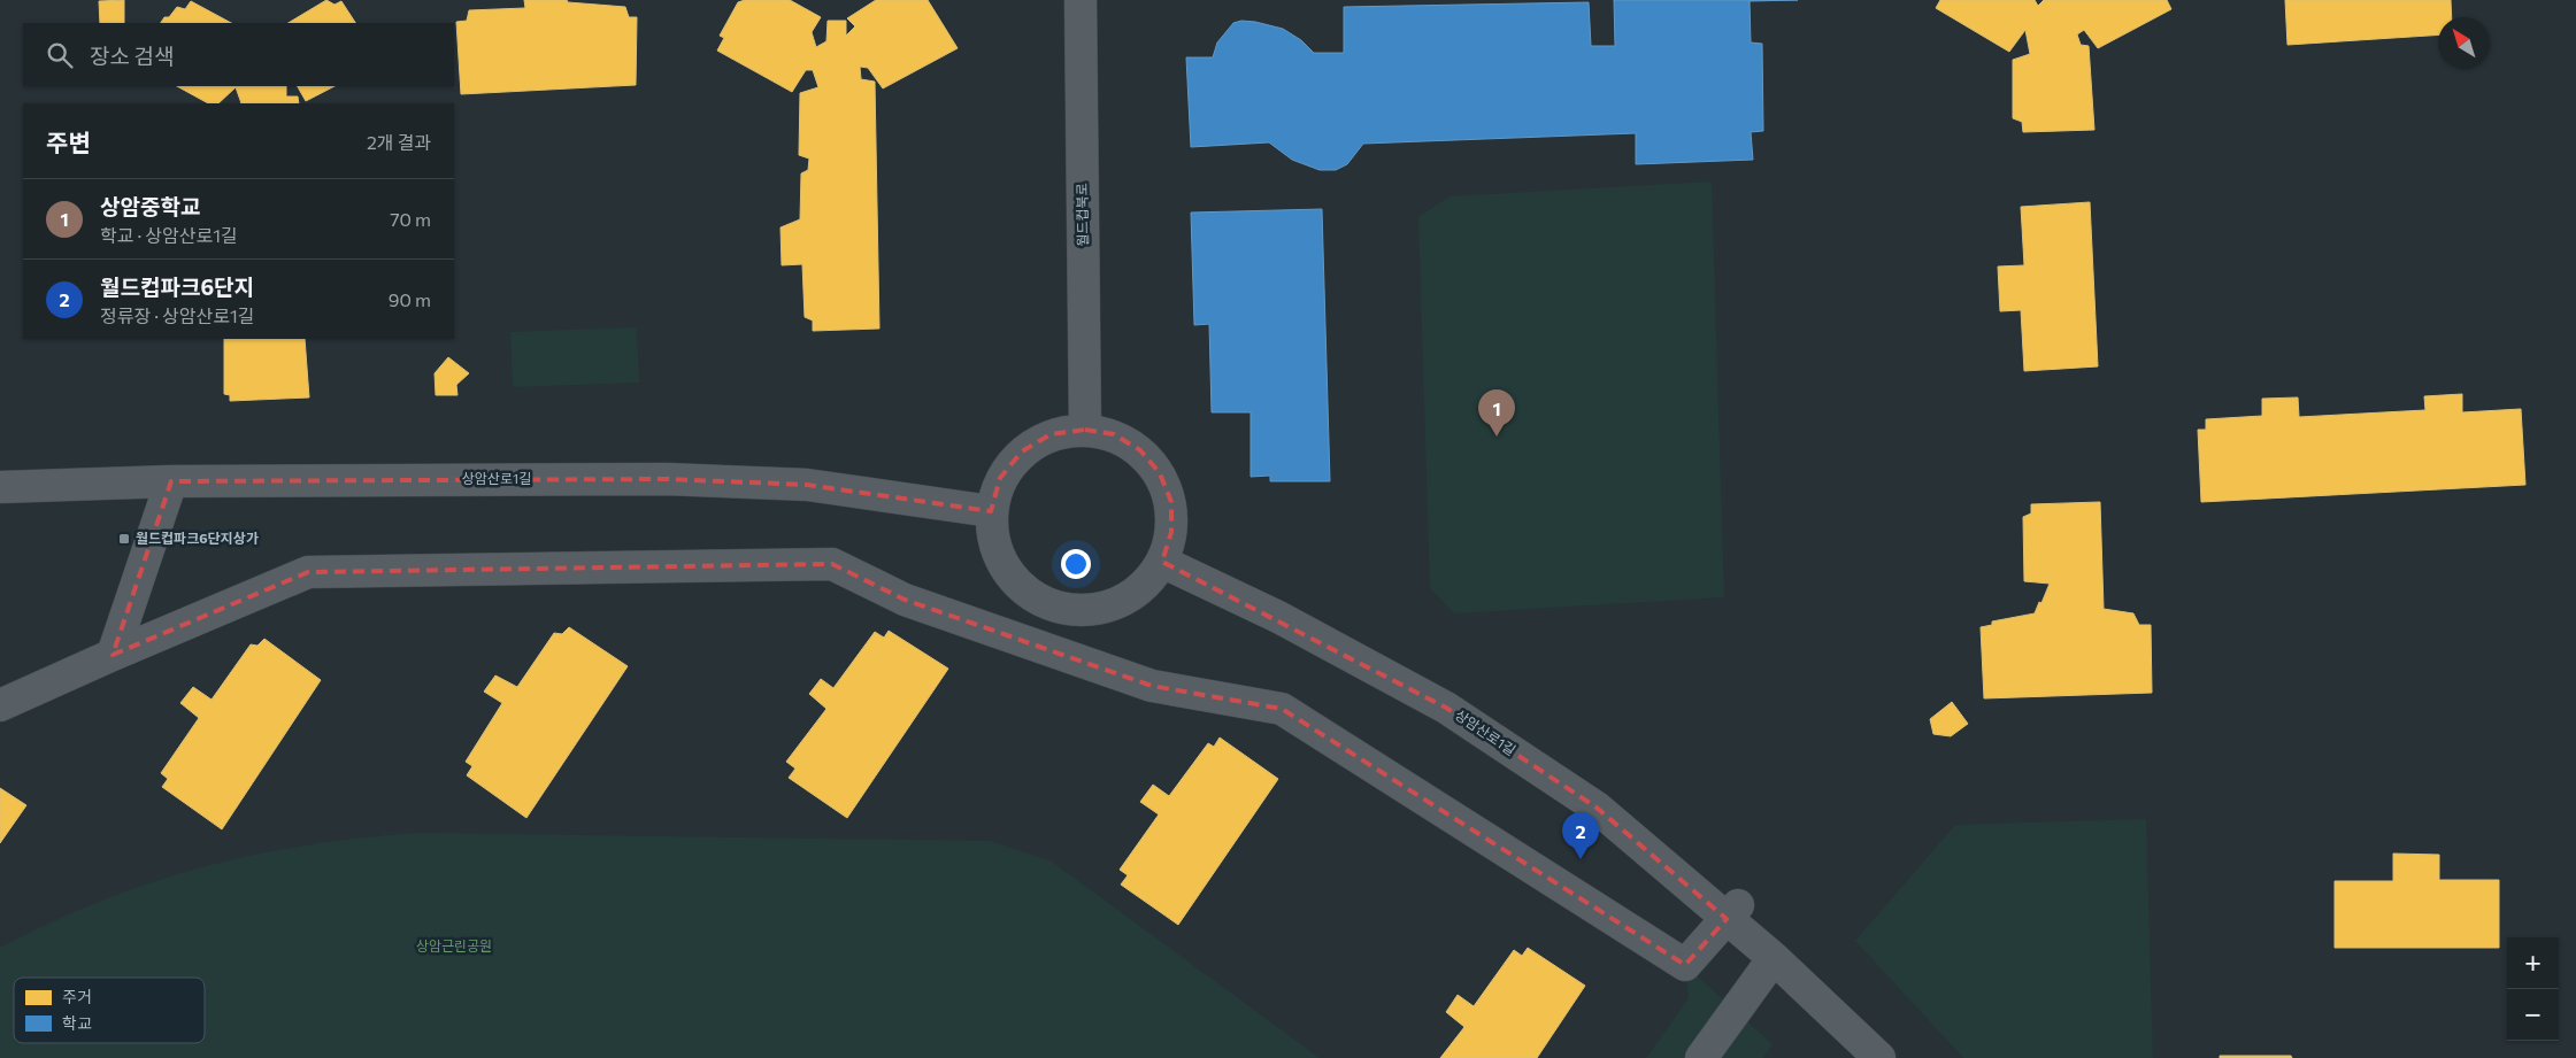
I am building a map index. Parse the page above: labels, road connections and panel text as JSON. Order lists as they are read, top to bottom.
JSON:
{
  "streets": {
    "street": ["월드컵북로", "상암산로1길"]
  },
  "crossings": [
    ["월드컵북로", "상암산로1길"]
  ],
  "parks": ["상암근린공원"],
  "places": {
    "transit": ["월드컵파크6단지상가"]
  },
  "legend": ["주거", "학교"],
  "north": "top left",
  "page": {
    "search": "장소 검색",
    "heading": ["주변", "2개 결과"],
    "list": [
      {
        "mark": "1",
        "name": "상암중학교",
        "note": "학교 · 상암산로1길",
        "value": "70 m"
      },
      {
        "mark": "2",
        "name": "월드컵파크6단지",
        "note": "정류장 · 상암산로1길",
        "value": "90 m"
      }
    ],
    "pins": ["1", "2"],
    "map_buttons": ["+", "−"]
  }
}
